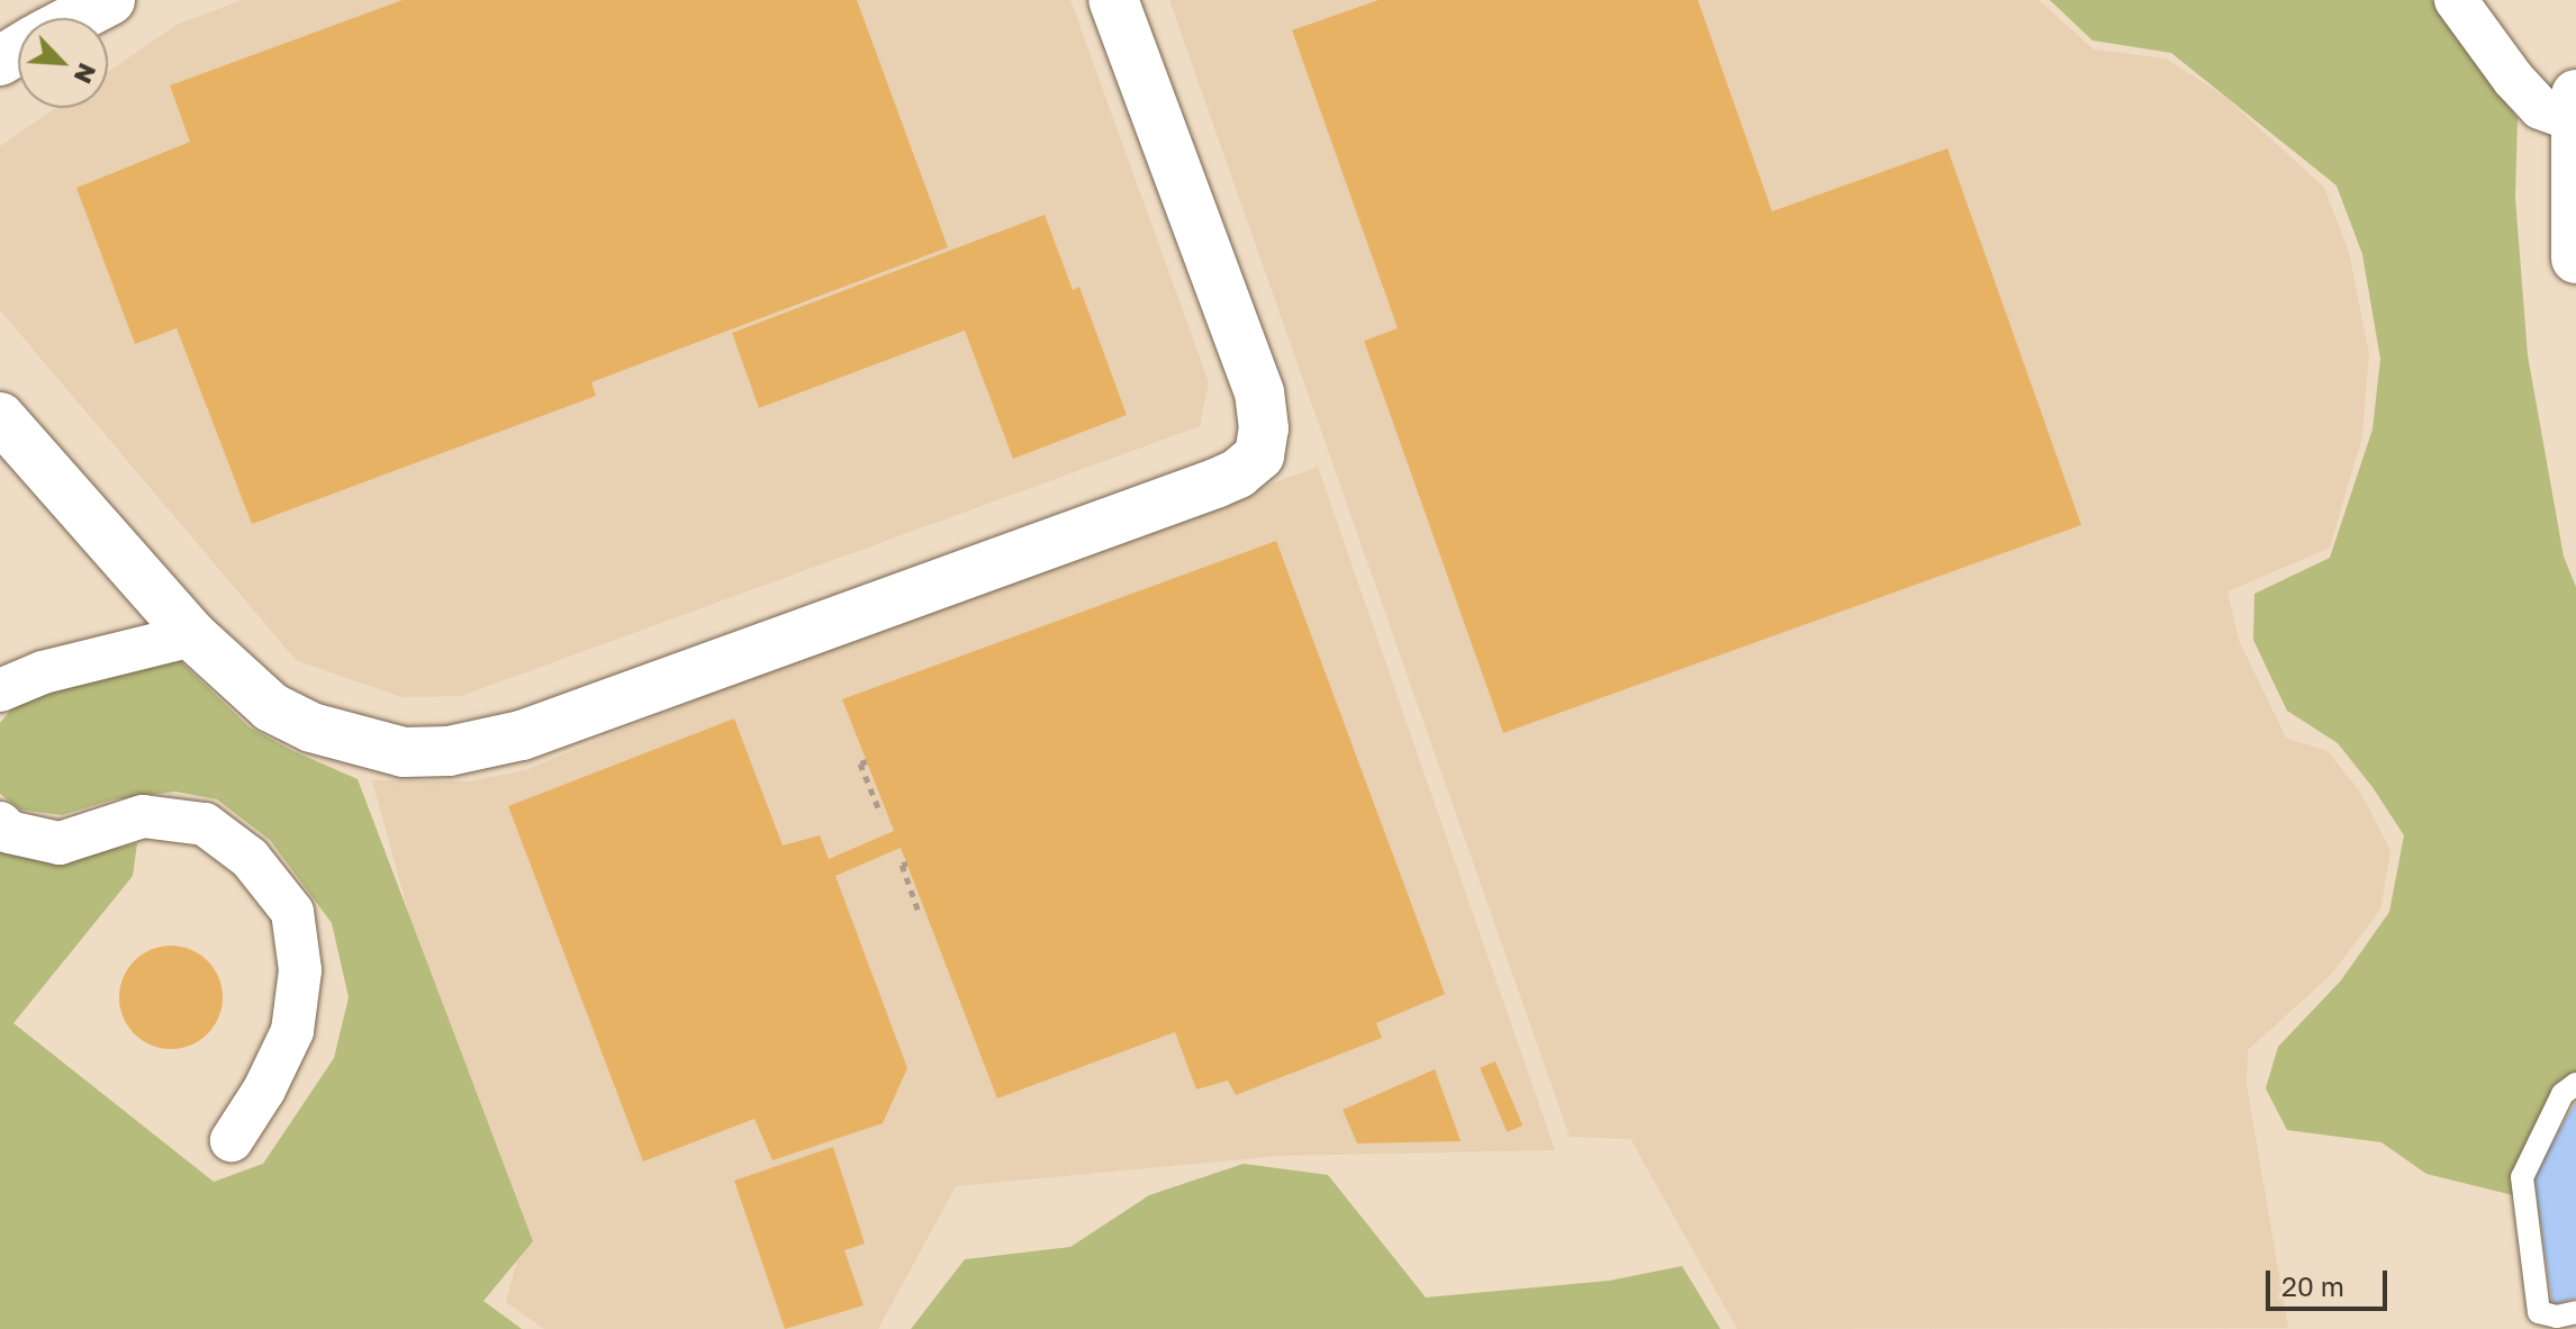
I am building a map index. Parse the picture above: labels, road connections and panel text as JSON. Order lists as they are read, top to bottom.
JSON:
{
  "scale_bar": "20 m",
  "north": "bottom right"
}
